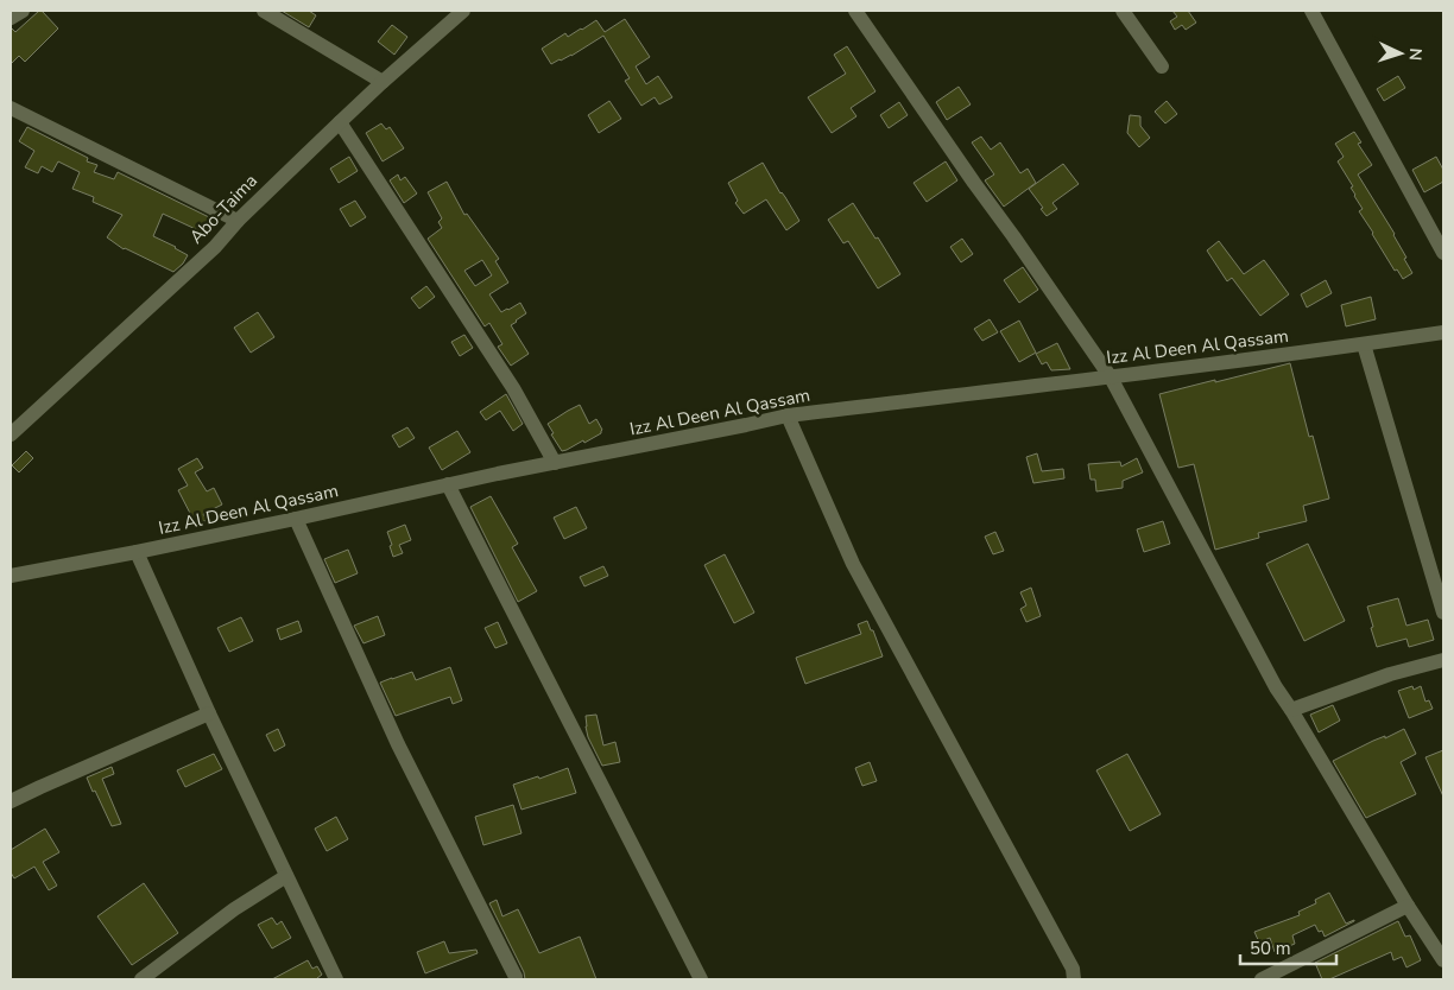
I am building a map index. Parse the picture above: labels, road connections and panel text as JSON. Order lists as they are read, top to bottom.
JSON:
{
  "streets": {
    "street": ["Abo-Taima", "Izz Al Deen Al Qassam"]
  },
  "scale_bar": "50 m",
  "north": "right"
}
